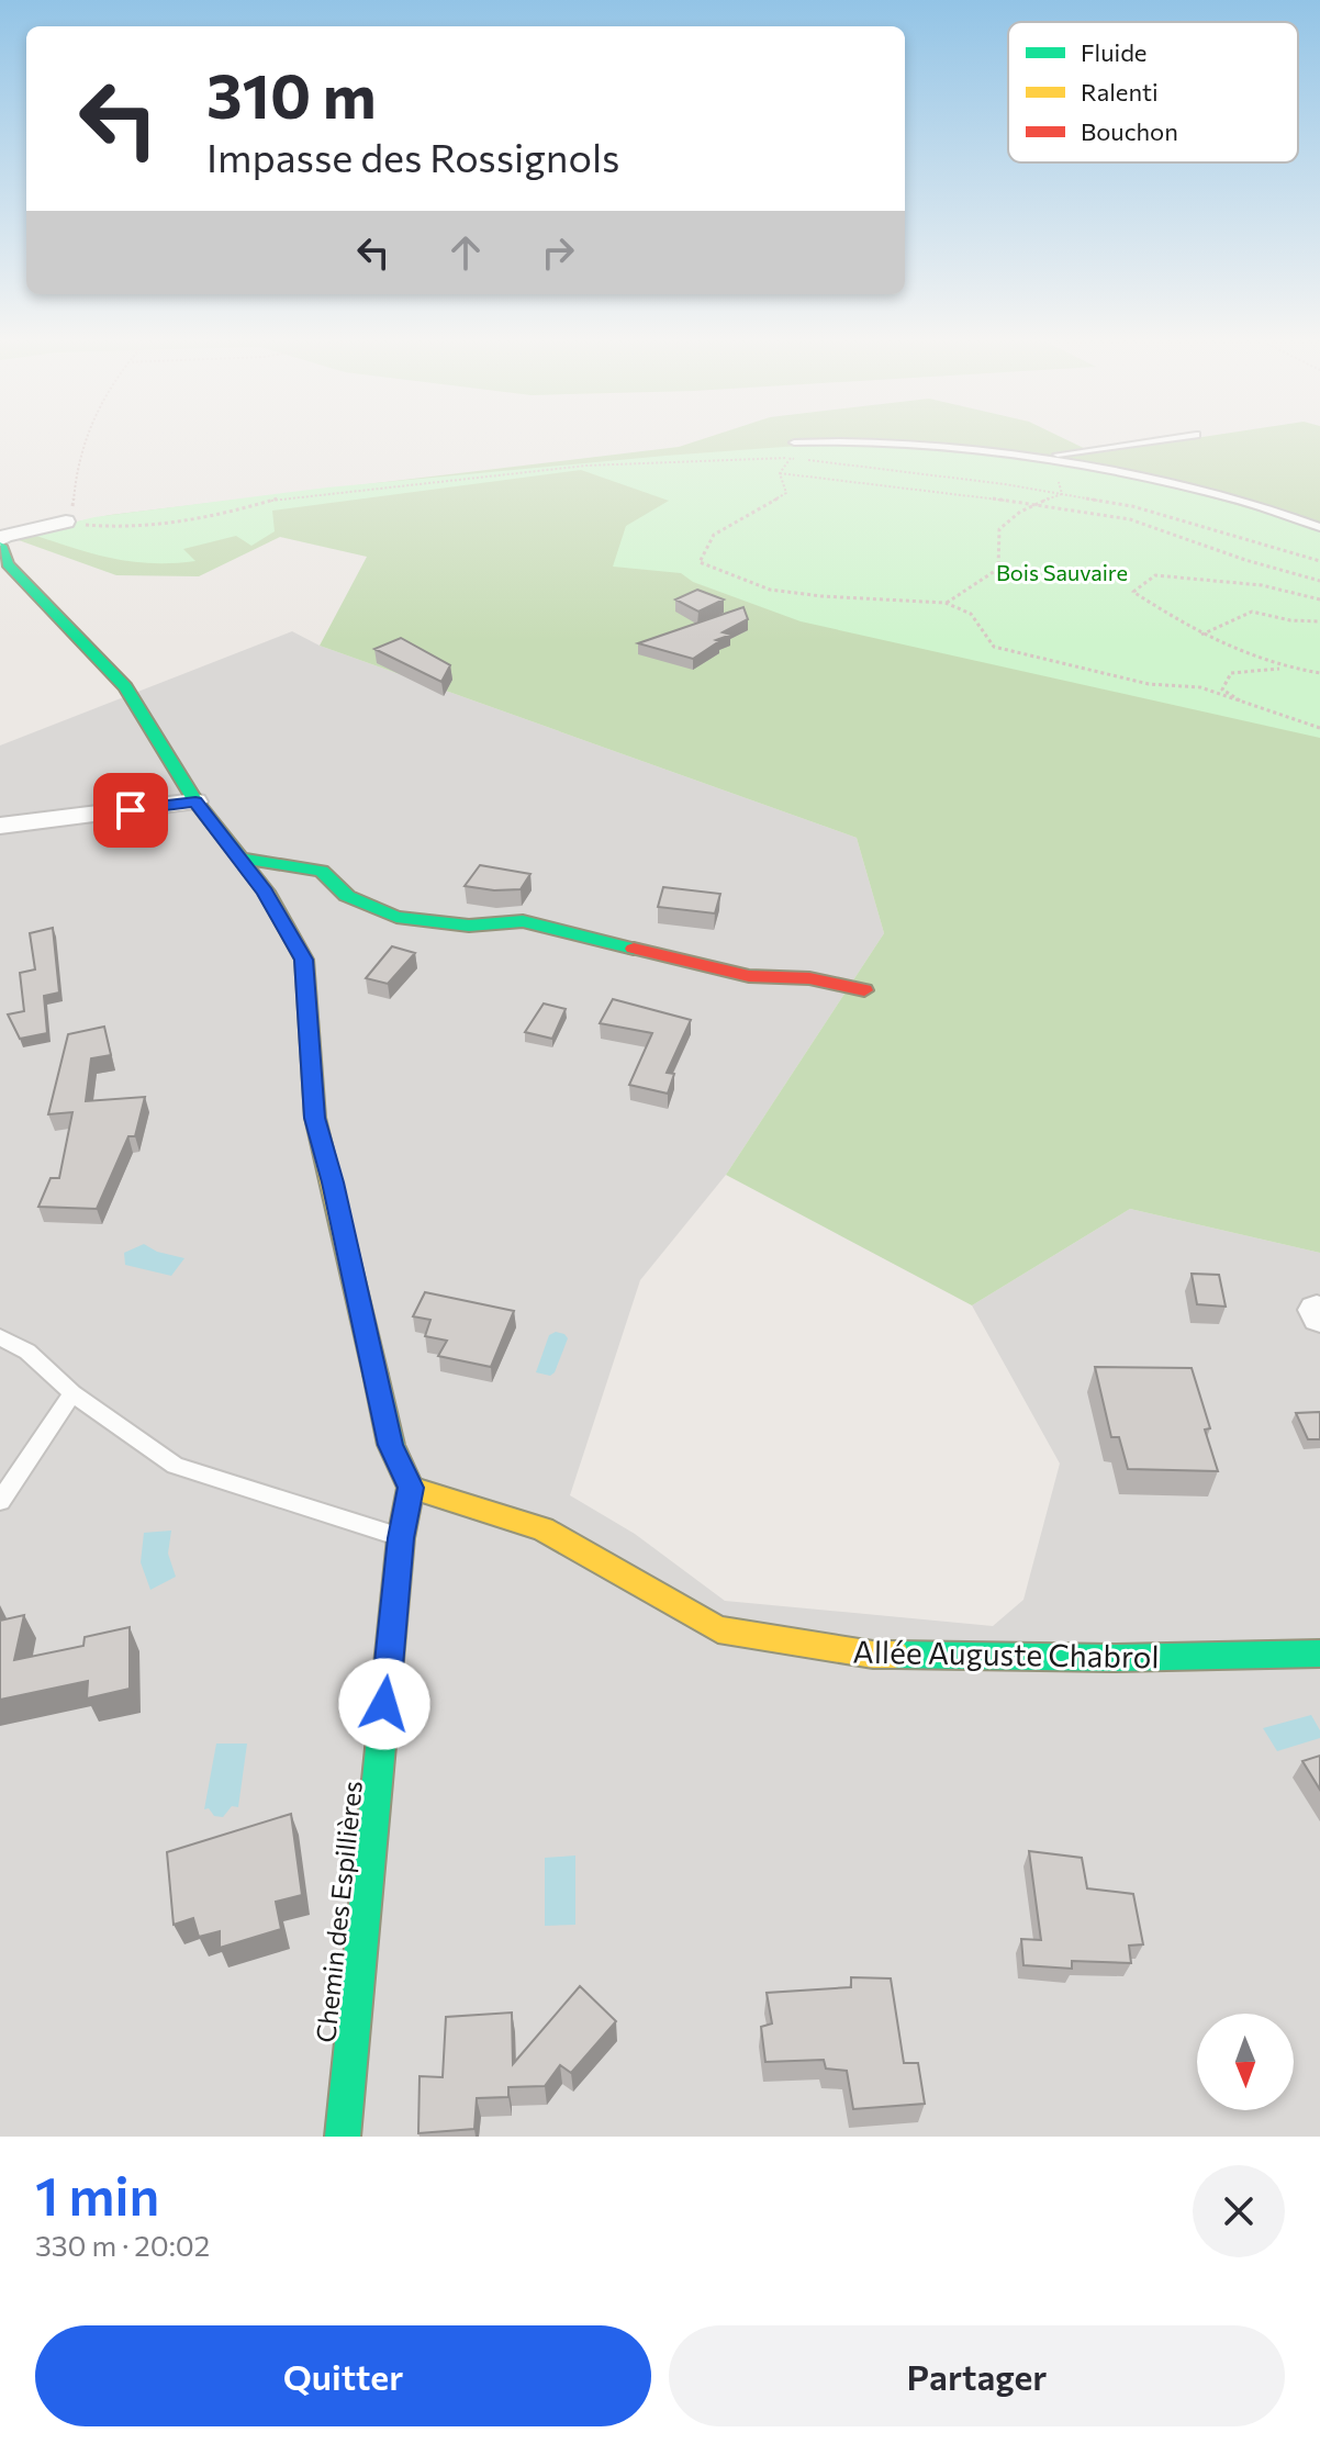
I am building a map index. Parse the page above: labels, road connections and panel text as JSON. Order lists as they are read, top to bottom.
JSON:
{
  "streets": {
    "street": ["Allée Auguste Chabrol", "Chemin des Espillières"]
  },
  "crossings": [
    ["Allée Auguste Chabrol", "Chemin des Espillières"]
  ],
  "parks": ["Bois Sauvaire"],
  "legend": ["Fluide", "Ralenti", "Bouchon"],
  "north": "bottom",
  "page": {
    "turn": ["310 m", "Impasse des Rossignols"],
    "heading": ["1 min", "330 m · 20:02"],
    "buttons": ["Quitter", "Partager"]
  }
}
